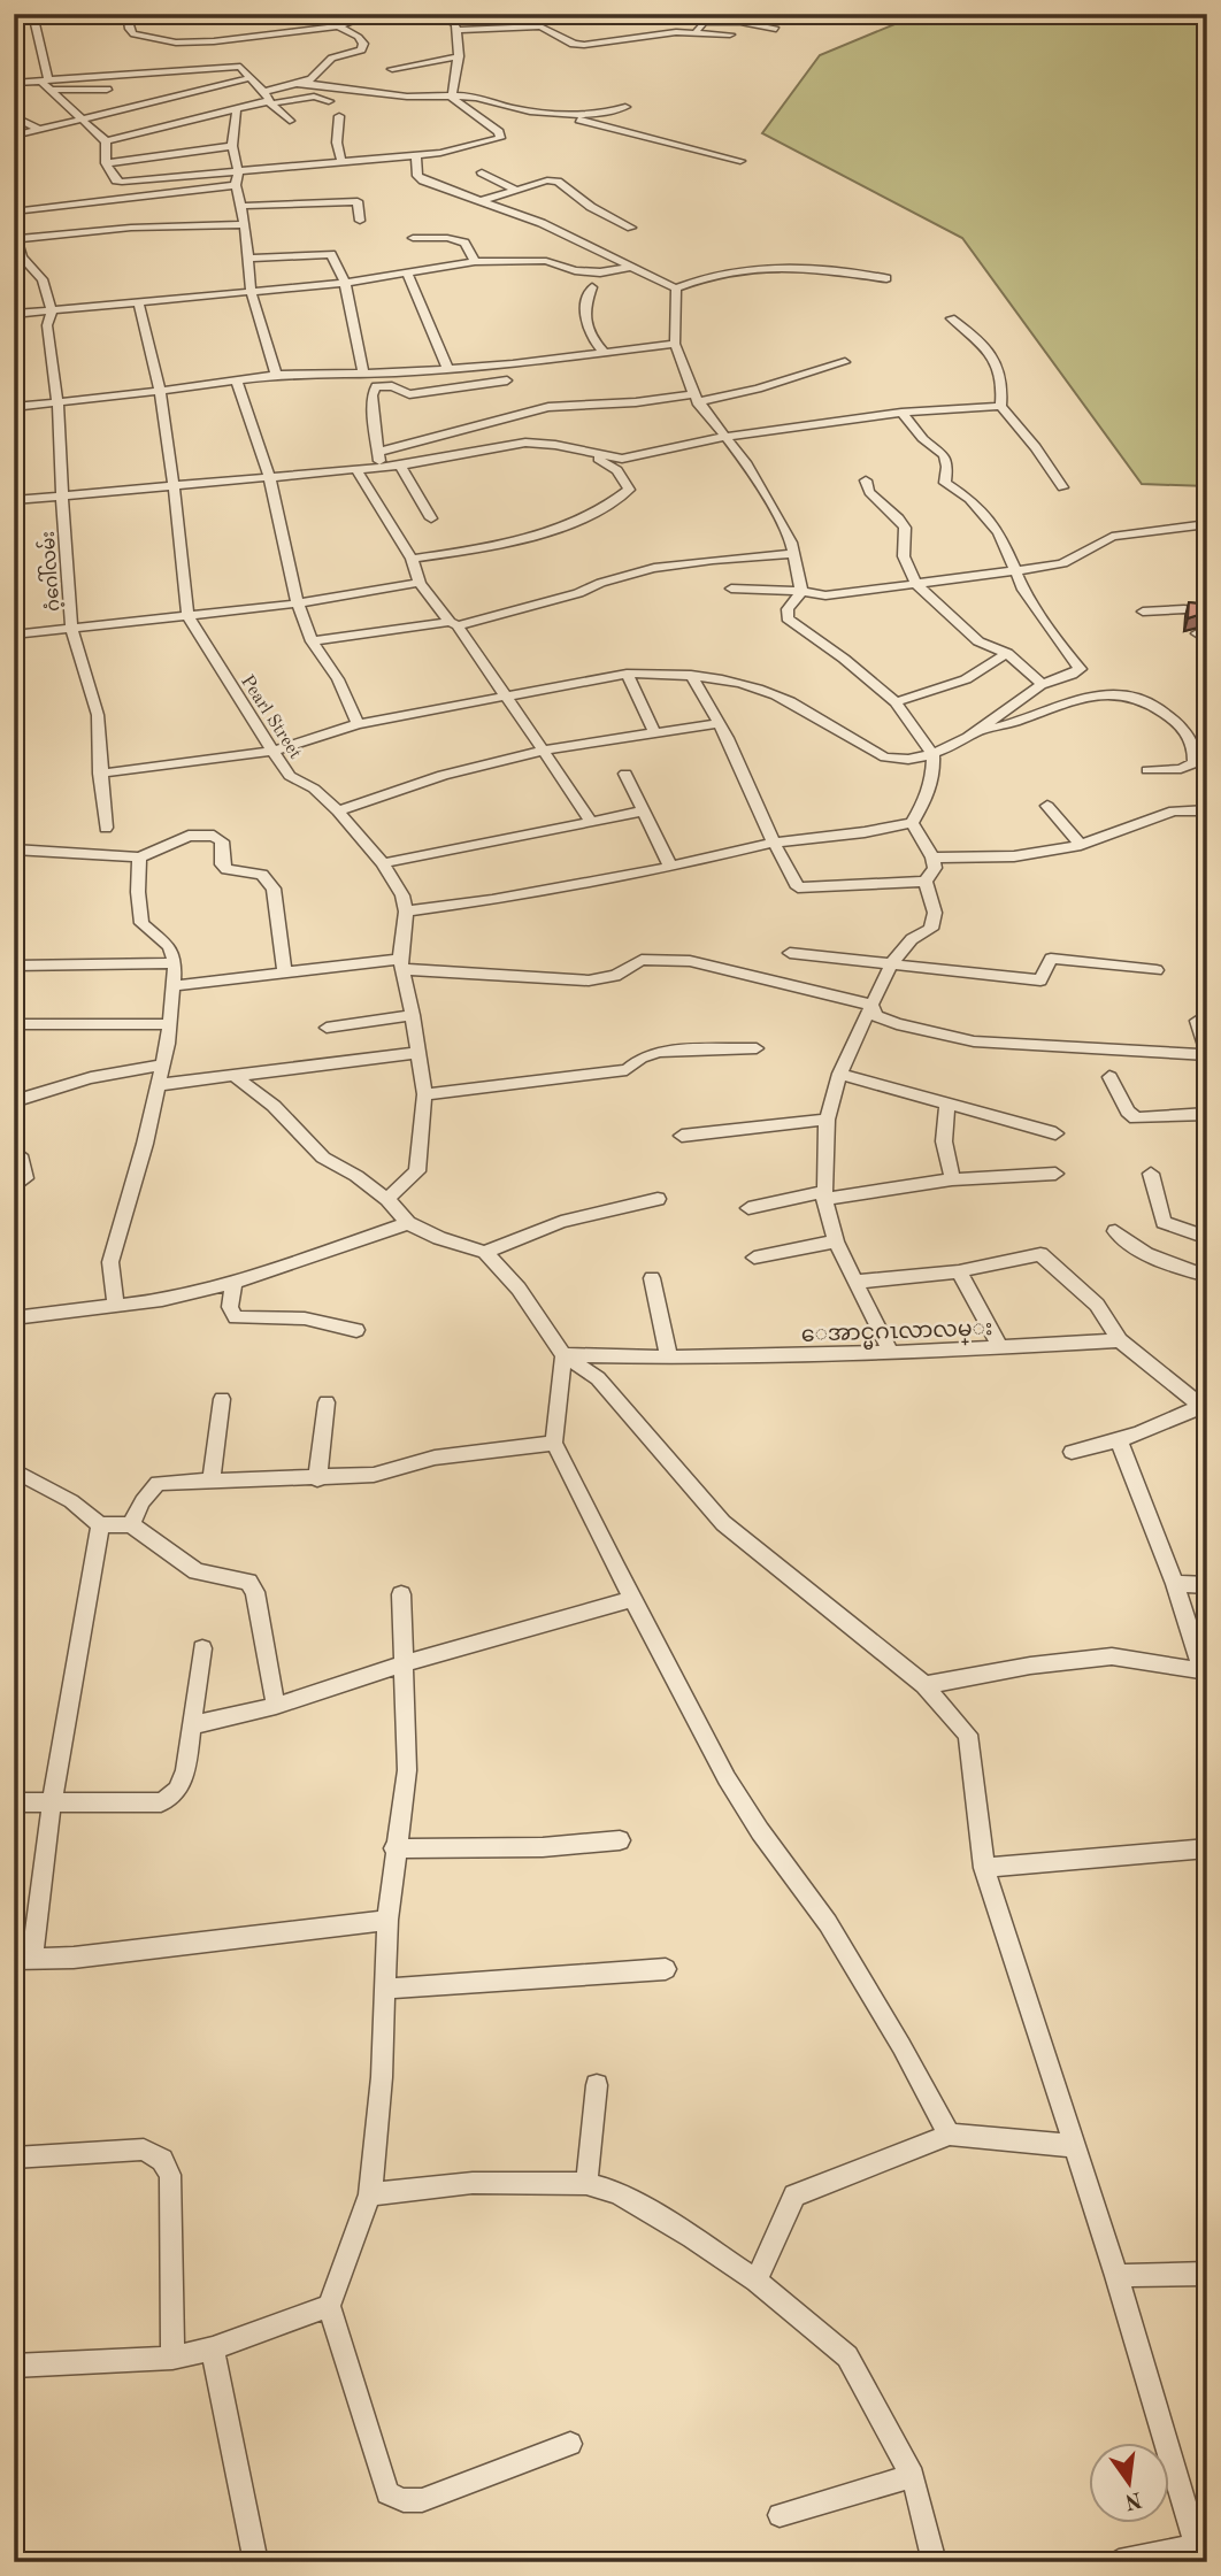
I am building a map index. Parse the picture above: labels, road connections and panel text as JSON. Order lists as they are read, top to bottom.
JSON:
{
  "streets": {
    "street": ["ဂံ့ဂေါ်လမ်း", "Pearl Street", "ေအာင္မဂၤလာလမ္း"]
  },
  "north": "bottom"
}
